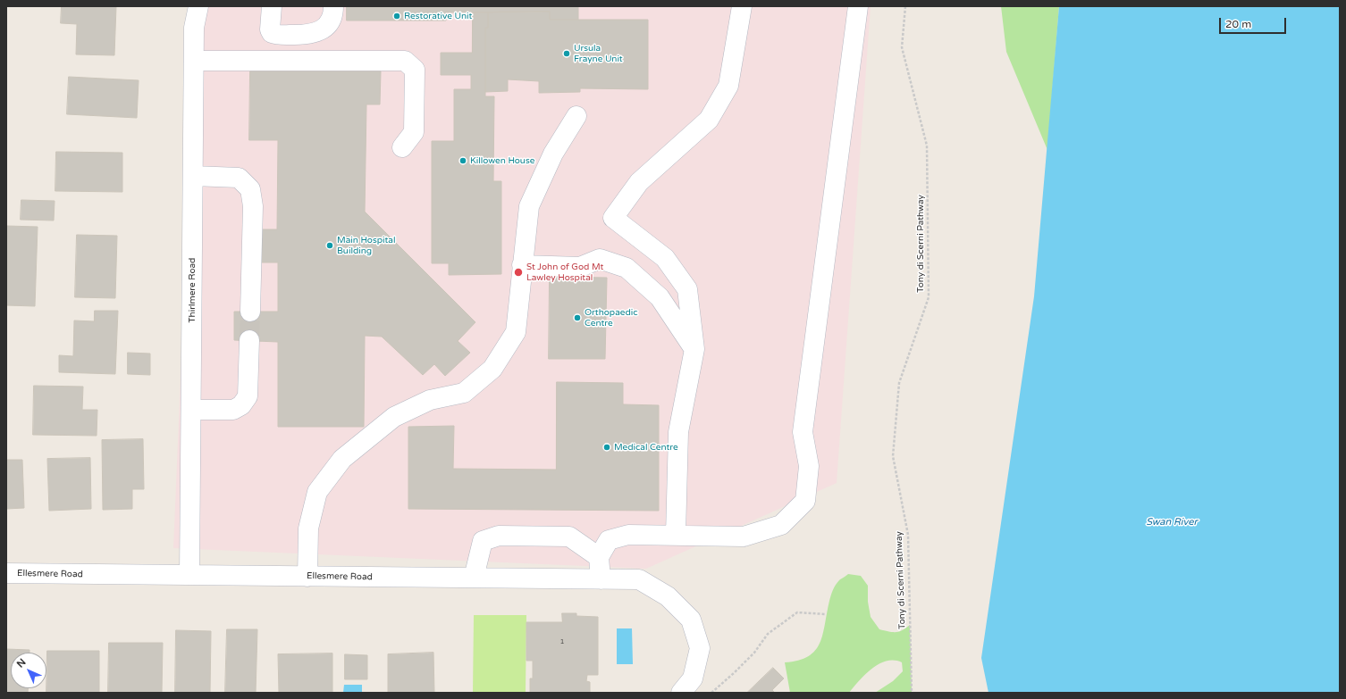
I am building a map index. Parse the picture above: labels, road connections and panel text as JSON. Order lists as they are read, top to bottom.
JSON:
{
  "streets": {
    "street": ["Thirlmere Road", "Ellesmere Road"],
    "path": ["Tony di Scerni Pathway"]
  },
  "crossings": [
    ["Thirlmere Road", "Ellesmere Road"]
  ],
  "water": ["Swan River"],
  "places": [
    "Restorative Unit",
    "Ursula Frayne Unit",
    "Killowen House",
    "Main Hospital Building",
    "St John of God Mt Lawley Hospital",
    "Orthopaedic Centre",
    "Medical Centre"
  ],
  "house_numbers": ["1"],
  "scale_bar": "20 m",
  "north": "top left"
}
